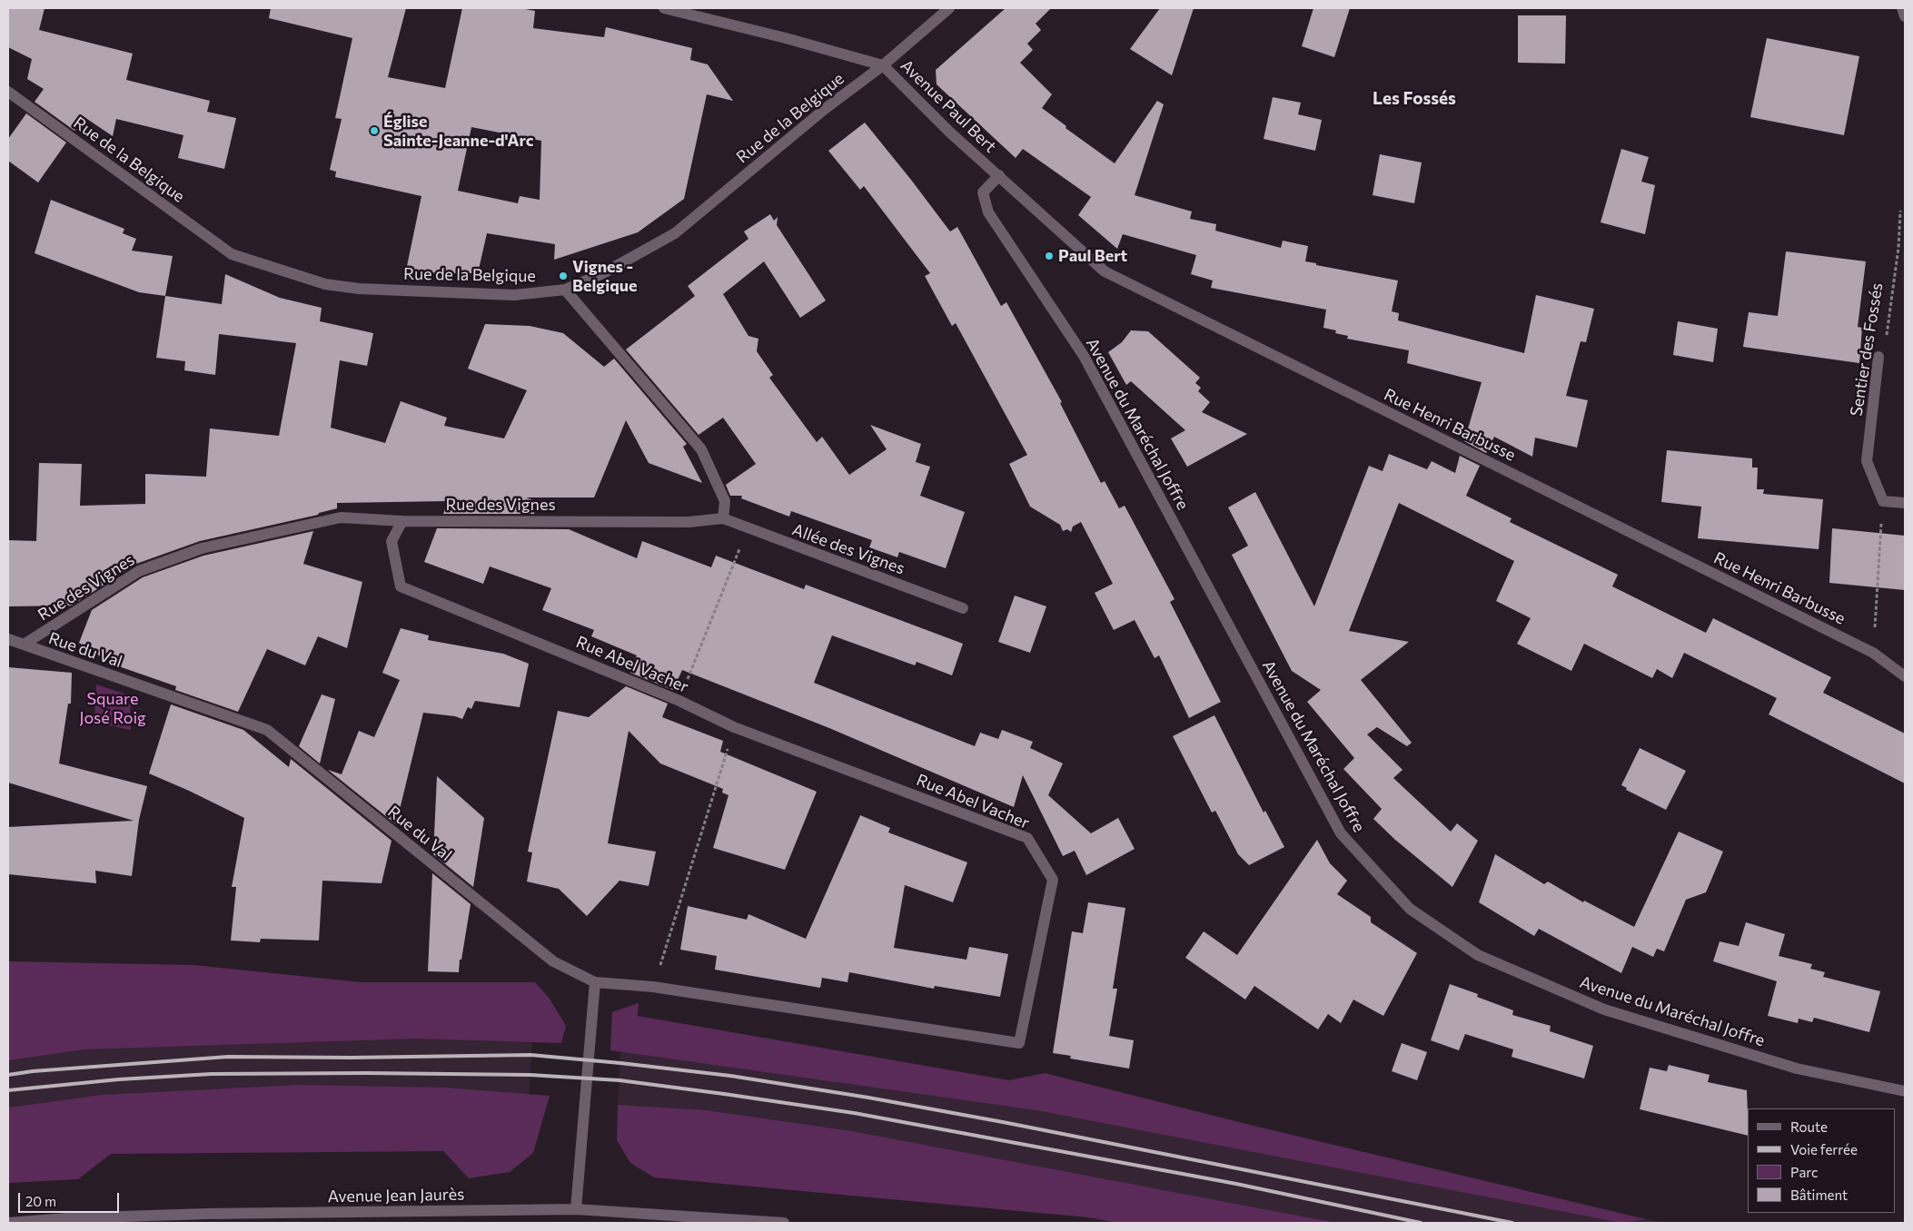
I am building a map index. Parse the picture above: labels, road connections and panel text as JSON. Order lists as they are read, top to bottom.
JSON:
{
  "streets": {
    "street": [
      "Avenue Paul Bert",
      "Rue de la Belgique",
      "Sentier des Fossés",
      "Avenue du Maréchal Joffre",
      "Rue Henri Barbusse",
      "Rue des Vignes",
      "Allée des Vignes",
      "Rue du Val",
      "Rue Abel Vacher",
      "Avenue Jean Jaurès"
    ]
  },
  "crossings": [
    ["Avenue Paul Bert", "Rue de la Belgique"],
    ["Avenue Paul Bert", "Avenue du Maréchal Joffre"],
    ["Avenue Paul Bert", "Rue Henri Barbusse"],
    ["Avenue du Maréchal Joffre", "Rue Henri Barbusse"],
    ["Rue des Vignes", "Allée des Vignes"],
    ["Rue des Vignes", "Rue du Val"],
    ["Rue des Vignes", "Rue Abel Vacher"],
    ["Rue du Val", "Rue Abel Vacher"]
  ],
  "districts": ["Les Fossés"],
  "parks": ["Square José Roig"],
  "places": ["Église Sainte-Jeanne-d'Arc", "Paul Bert", "Vignes - Belgique"],
  "legend": [
    "Route",
    "Voie ferrée",
    "Parc",
    "Bâtiment"
  ],
  "scale_bar": "20 m"
}
